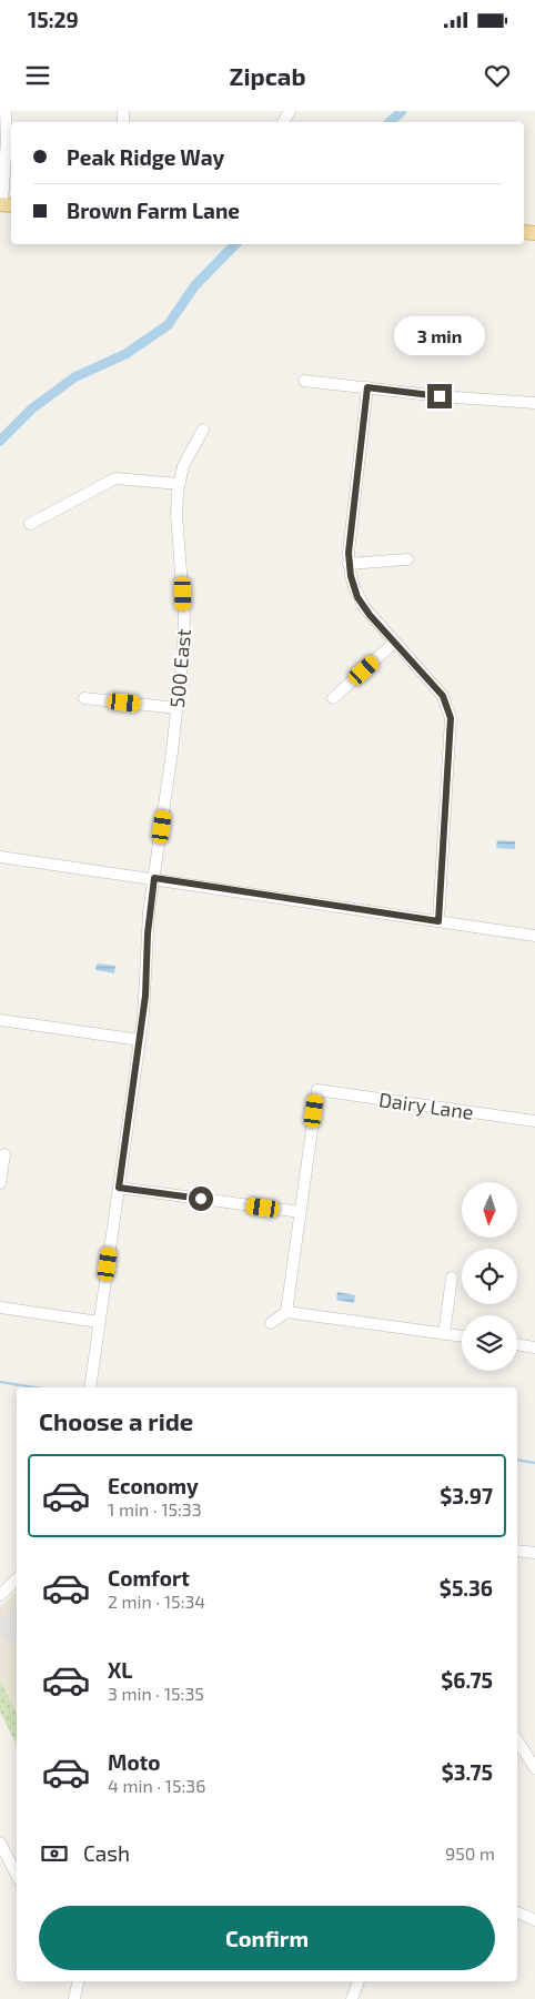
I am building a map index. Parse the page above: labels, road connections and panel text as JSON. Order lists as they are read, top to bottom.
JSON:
{
  "streets": {
    "street": ["500 East", "Dairy Lane"]
  },
  "north": "bottom",
  "page": {
    "status": "15:29",
    "header": "Zipcab",
    "banner": ["Peak Ridge Way", "Brown Farm Lane"],
    "bubble": "3 min",
    "heading": "Choose a ride",
    "list": [
      {
        "name": "Economy",
        "note": "1 min · 15:33",
        "value": "$3.97"
      },
      {
        "name": "Comfort",
        "note": "2 min · 15:34",
        "value": "$5.36"
      },
      {
        "name": "XL",
        "note": "3 min · 15:35",
        "value": "$6.75"
      },
      {
        "name": "Moto",
        "note": "4 min · 15:36",
        "value": "$3.75"
      }
    ],
    "pay": ["Cash", "950 m"],
    "buttons": "Confirm"
  }
}
